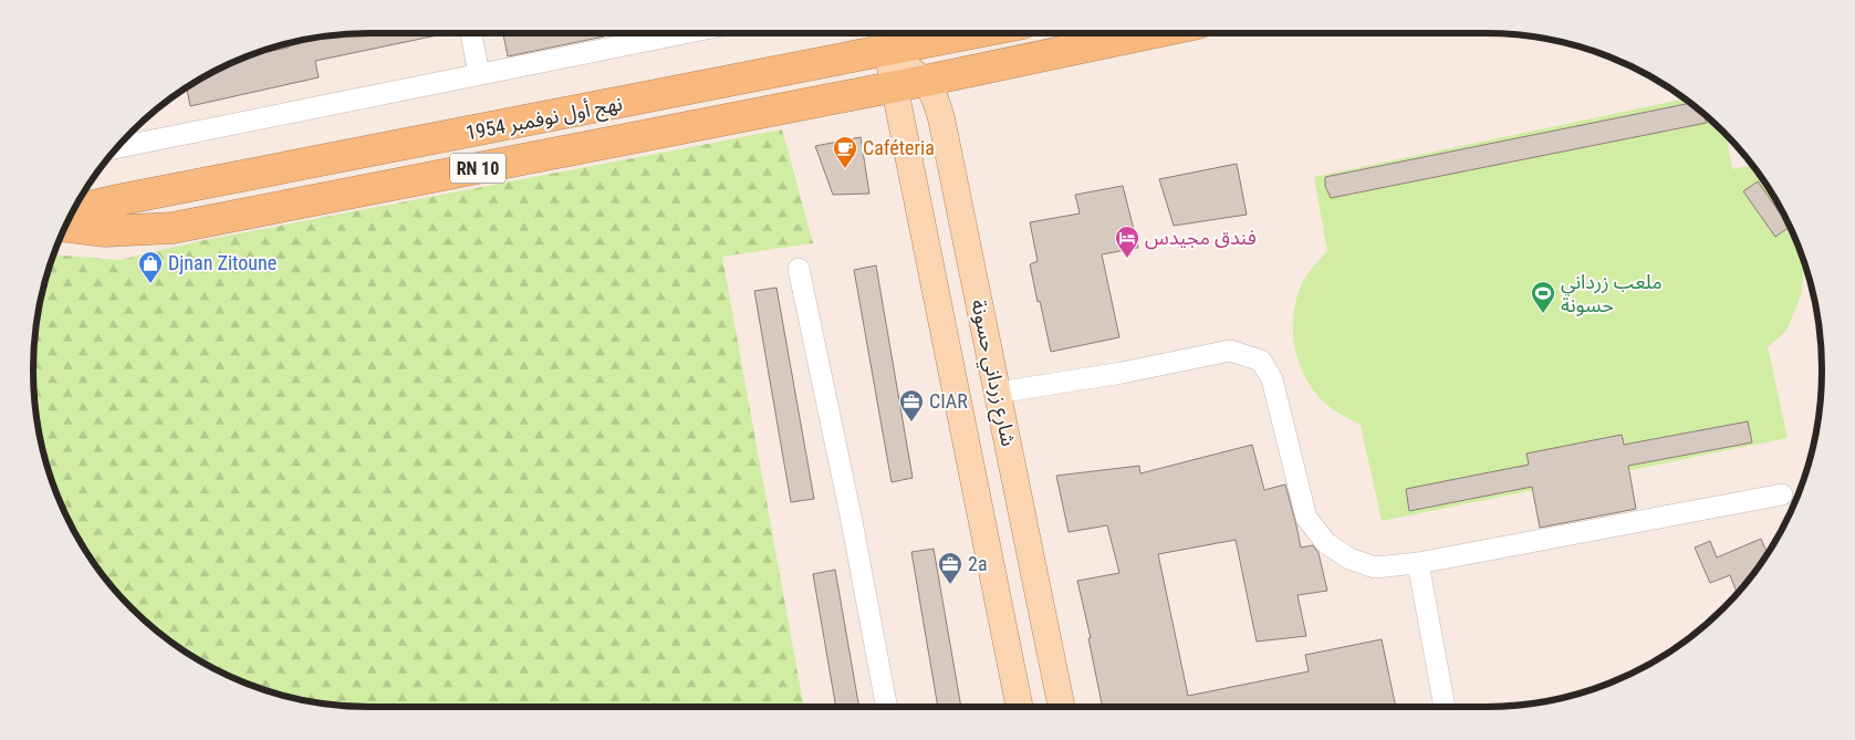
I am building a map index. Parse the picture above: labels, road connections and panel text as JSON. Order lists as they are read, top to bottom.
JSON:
{
  "streets": {
    "highway": ["نهج أول نوفمبر 1954", "RN 10"],
    "main road": ["شارع زرداني حسونة"]
  },
  "crossings": [
    ["نهج أول نوفمبر 1954", "RN 10"],
    ["نهج أول نوفمبر 1954", "شارع زرداني حسونة"],
    ["RN 10", "شارع زرداني حسونة"]
  ],
  "places": {
    "cafe": ["Caféteria"],
    "hotel": ["فندق مجيدس"],
    "shop": ["Djnan Zitoune"],
    "sports": ["ملعب زرداني حسونة"],
    "office": ["CIAR", "2a"]
  }
}
